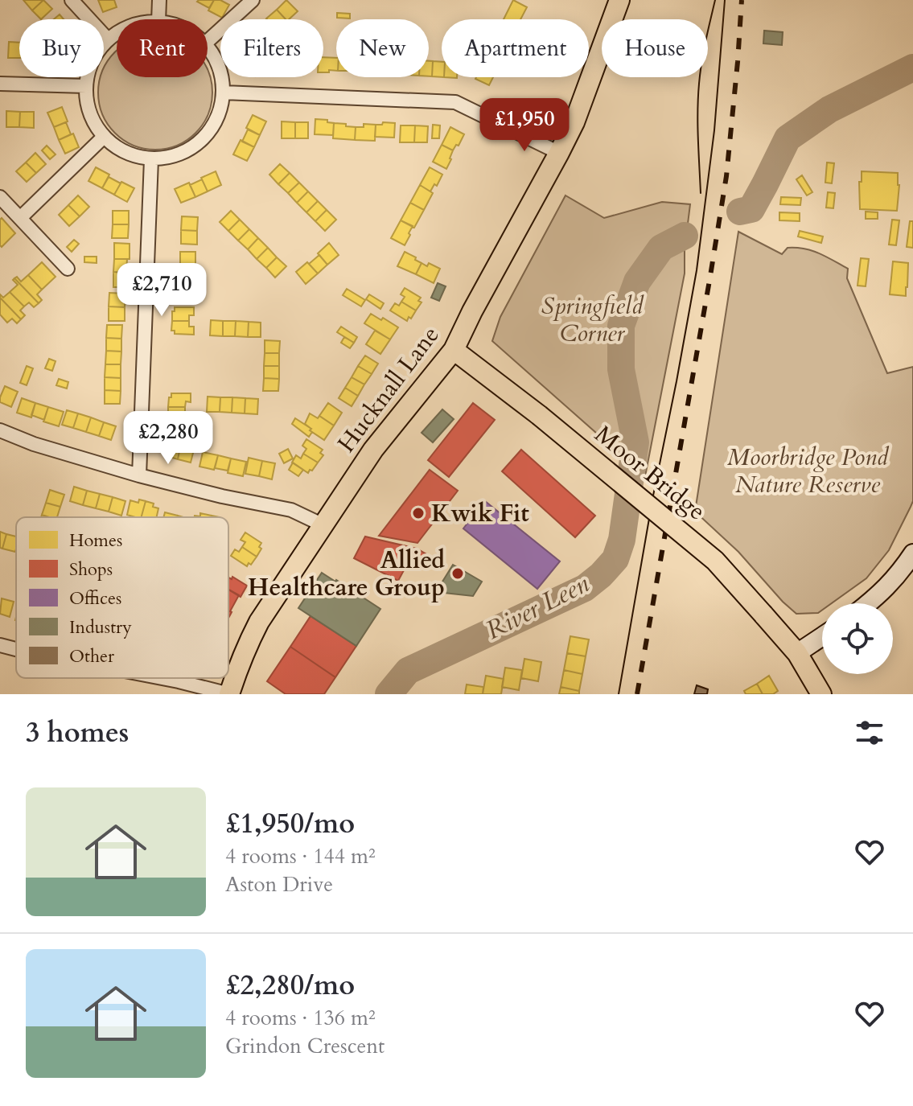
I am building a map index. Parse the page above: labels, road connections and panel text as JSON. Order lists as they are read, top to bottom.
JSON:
{
  "streets": {
    "main road": ["Hucknall Lane", "Moor Bridge"]
  },
  "crossings": [
    ["Hucknall Lane", "Moor Bridge"]
  ],
  "water": ["River Leen"],
  "parks": ["Springfield Corner", "Moorbridge Pond Nature Reserve"],
  "places": ["Kwik Fit", "Allied Healthcare Group"],
  "legend": [
    "Homes",
    "Shops",
    "Offices",
    "Industry",
    "Other"
  ],
  "page": {
    "chip": [
      "Buy",
      "Rent",
      "Filters",
      "New",
      "Apartment",
      "House"
    ],
    "price": ["£1,950", "£2,710", "£2,280"],
    "heading": "3 homes",
    "list": [
      {
        "name": "£1,950/mo",
        "note": "4 rooms · 144 m² · Aston Drive"
      },
      {
        "name": "£2,280/mo",
        "note": "4 rooms · 136 m² · Grindon Crescent"
      }
    ]
  }
}
